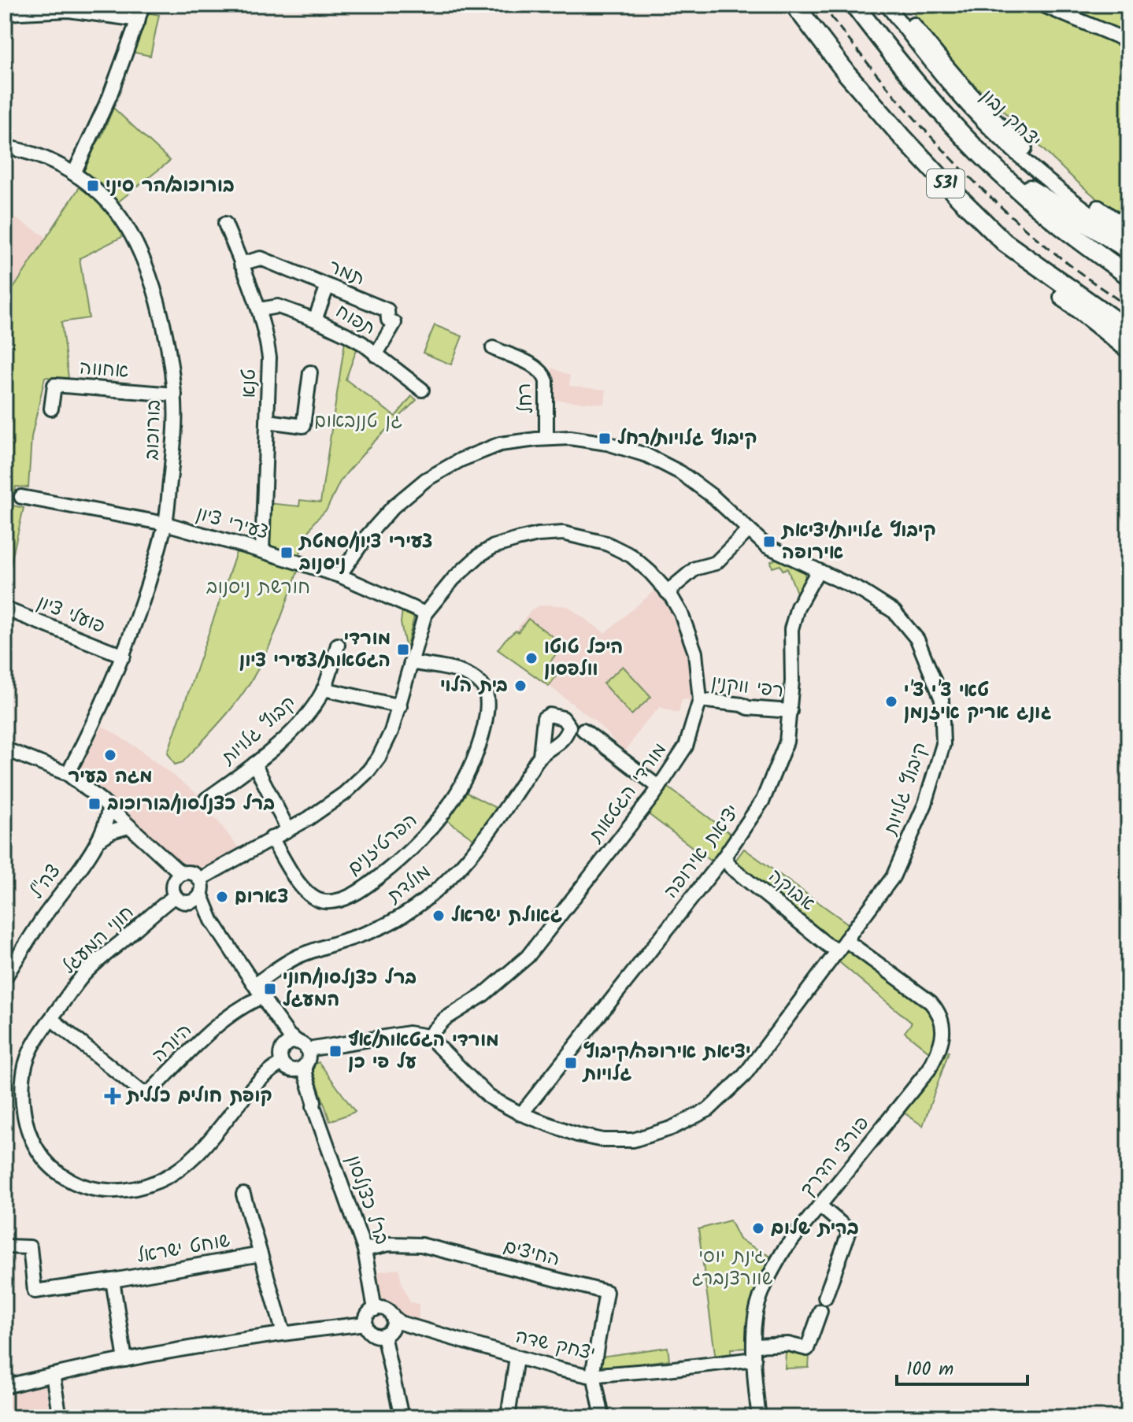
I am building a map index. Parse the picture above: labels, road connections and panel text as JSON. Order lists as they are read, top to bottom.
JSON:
{
  "streets": {
    "highway": ["531"],
    "street": [
      "יצחק נבון",
      "תמר",
      "תפוח",
      "אחווה",
      "טנא",
      "רחל",
      "בורוכוב",
      "צעירי ציון",
      "פועלי ציון",
      "רפי ווקנין",
      "קבוץ גלויות",
      "קיבוץ גלויות",
      "מורדי הגטאות",
      "הפרטיזנים",
      "יציאת אירופה",
      "צה\"ל",
      "מולדת",
      "אבוקה",
      "חוני המעגל",
      "היורה",
      "פורצי הדרך",
      "ברל כצנלסון",
      "שוחט ישראל",
      "החיצים",
      "יצחק שדה"
    ]
  },
  "crossings": [
    ["תמר", "תפוח"],
    ["תמר", "טנא"],
    ["תפוח", "טנא"],
    ["אחווה", "בורוכוב"],
    ["טנא", "צעירי ציון"],
    ["רחל", "קיבוץ גלויות"],
    ["בורוכוב", "צעירי ציון"],
    ["בורוכוב", "פועלי ציון"],
    ["צעירי ציון", "קיבוץ גלויות"],
    ["צעירי ציון", "מורדי הגטאות"],
    ["רפי ווקנין", "מורדי הגטאות"],
    ["רפי ווקנין", "יציאת אירופה"],
    ["קיבוץ גלויות", "מורדי הגטאות"],
    ["קיבוץ גלויות", "יציאת אירופה"],
    ["קיבוץ גלויות", "אבוקה"],
    ["מורדי הגטאות", "הפרטיזנים"],
    ["מורדי הגטאות", "חוני המעגל"],
    ["מורדי הגטאות", "ברל כצנלסון"],
    ["יציאת אירופה", "אבוקה"],
    ["מולדת", "ברל כצנלסון"],
    ["אבוקה", "פורצי הדרך"],
    ["חוני המעגל", "היורה"],
    ["חוני המעגל", "ברל כצנלסון"],
    ["היורה", "ברל כצנלסון"],
    ["פורצי הדרך", "יצחק שדה"],
    ["ברל כצנלסון", "החיצים"],
    ["ברל כצנלסון", "יצחק שדה"],
    ["החיצים", "יצחק שדה"]
  ],
  "parks": ["גן טננבאום", "חורשת ניסנוב", "גינת יוסי שוורצנברג"],
  "places": {
    "transit": [
      "בורוכוב/הר סיני",
      "קיבוץ גלויות/רחל",
      "קיבוץ גלויות/יציאת אירופה",
      "צעירי ציון/סמטת ניסנוב",
      "מורדי הגטאות/צעירי ציון",
      "ברל כצנלסון/בורוכוב",
      "ברל כצנלסון/חוני המעגל",
      "מורדי הגטאות/אף על פי כן",
      "יציאת אירופה/קיבוץ גלויות"
    ],
    "other": [
      "היכל טוטו וולפסון",
      "בית הלוי",
      "טאי צ'י צ'י גונג אריק איזנמן",
      "מגה בעיר",
      "צארום",
      "גאולת ישראל",
      "ברית שלום"
    ],
    "health": ["קופת חולים כללית"]
  },
  "scale_bar": "100 m"
}
